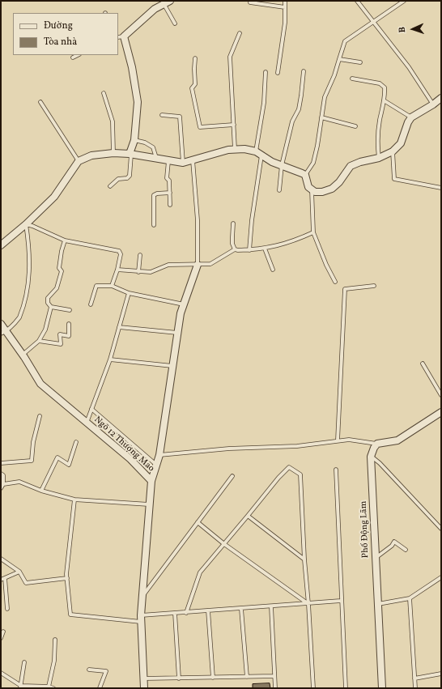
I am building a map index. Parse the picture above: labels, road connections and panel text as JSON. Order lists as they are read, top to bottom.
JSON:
{
  "streets": {
    "street": ["Ngõ 12 Thượng Mao", "Phố Động Lãm"]
  },
  "legend": ["Đường", "Tòa nhà"],
  "north": "left"
}
